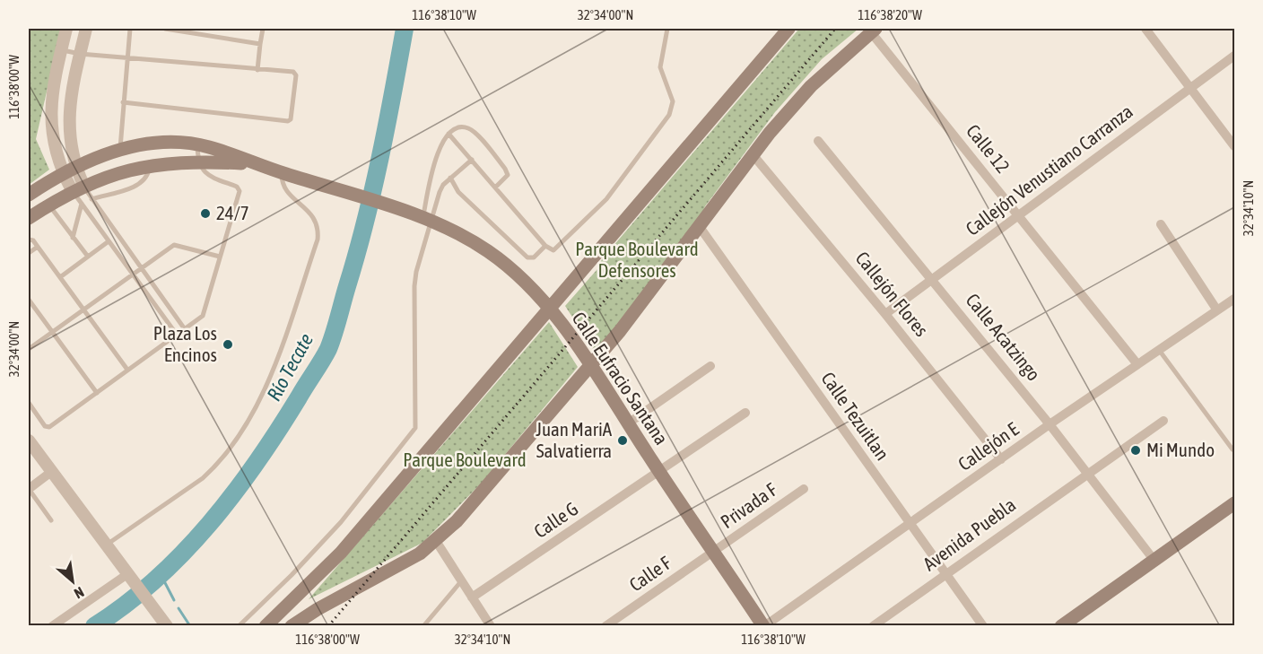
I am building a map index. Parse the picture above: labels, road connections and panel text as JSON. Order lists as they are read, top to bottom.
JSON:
{
  "streets": {
    "main road": ["Calle Eufracio Santana"],
    "street": [
      "Calle 12",
      "Callejón Venustiano Carranza",
      "Callejón Flores",
      "Calle Acatzingo",
      "Calle Tezuitlan",
      "Callejón E",
      "Privada F",
      "Calle G",
      "Avenida Puebla",
      "Calle F"
    ]
  },
  "crossings": [
    ["Calle 12", "Callejón Venustiano Carranza"],
    ["Calle 12", "Callejón E"],
    ["Callejón Venustiano Carranza", "Callejón Flores"],
    ["Callejón Venustiano Carranza", "Calle Acatzingo"],
    ["Callejón Flores", "Callejón E"],
    ["Calle Acatzingo", "Callejón E"],
    ["Calle Acatzingo", "Avenida Puebla"],
    ["Calle Eufracio Santana", "Callejón E"],
    ["Calle Eufracio Santana", "Privada F"],
    ["Calle Eufracio Santana", "Calle G"],
    ["Calle Eufracio Santana", "Calle F"],
    ["Calle Tezuitlan", "Callejón E"],
    ["Calle Tezuitlan", "Avenida Puebla"],
    ["Privada F", "Calle F"]
  ],
  "water": ["Río Tecate"],
  "parks": ["Parque Boulevard Defensores", "Parque Boulevard"],
  "places": [
    "24/7",
    "Plaza Los Encinos",
    "Juan MariA Salvatierra",
    "Mi Mundo"
  ],
  "north": "bottom right",
  "coordinates": [
    "116°38'10\"W",
    "32°34'00\"N",
    "116°38'20\"W",
    "116°38'00\"W",
    "32°34'10\"N"
  ]
}
